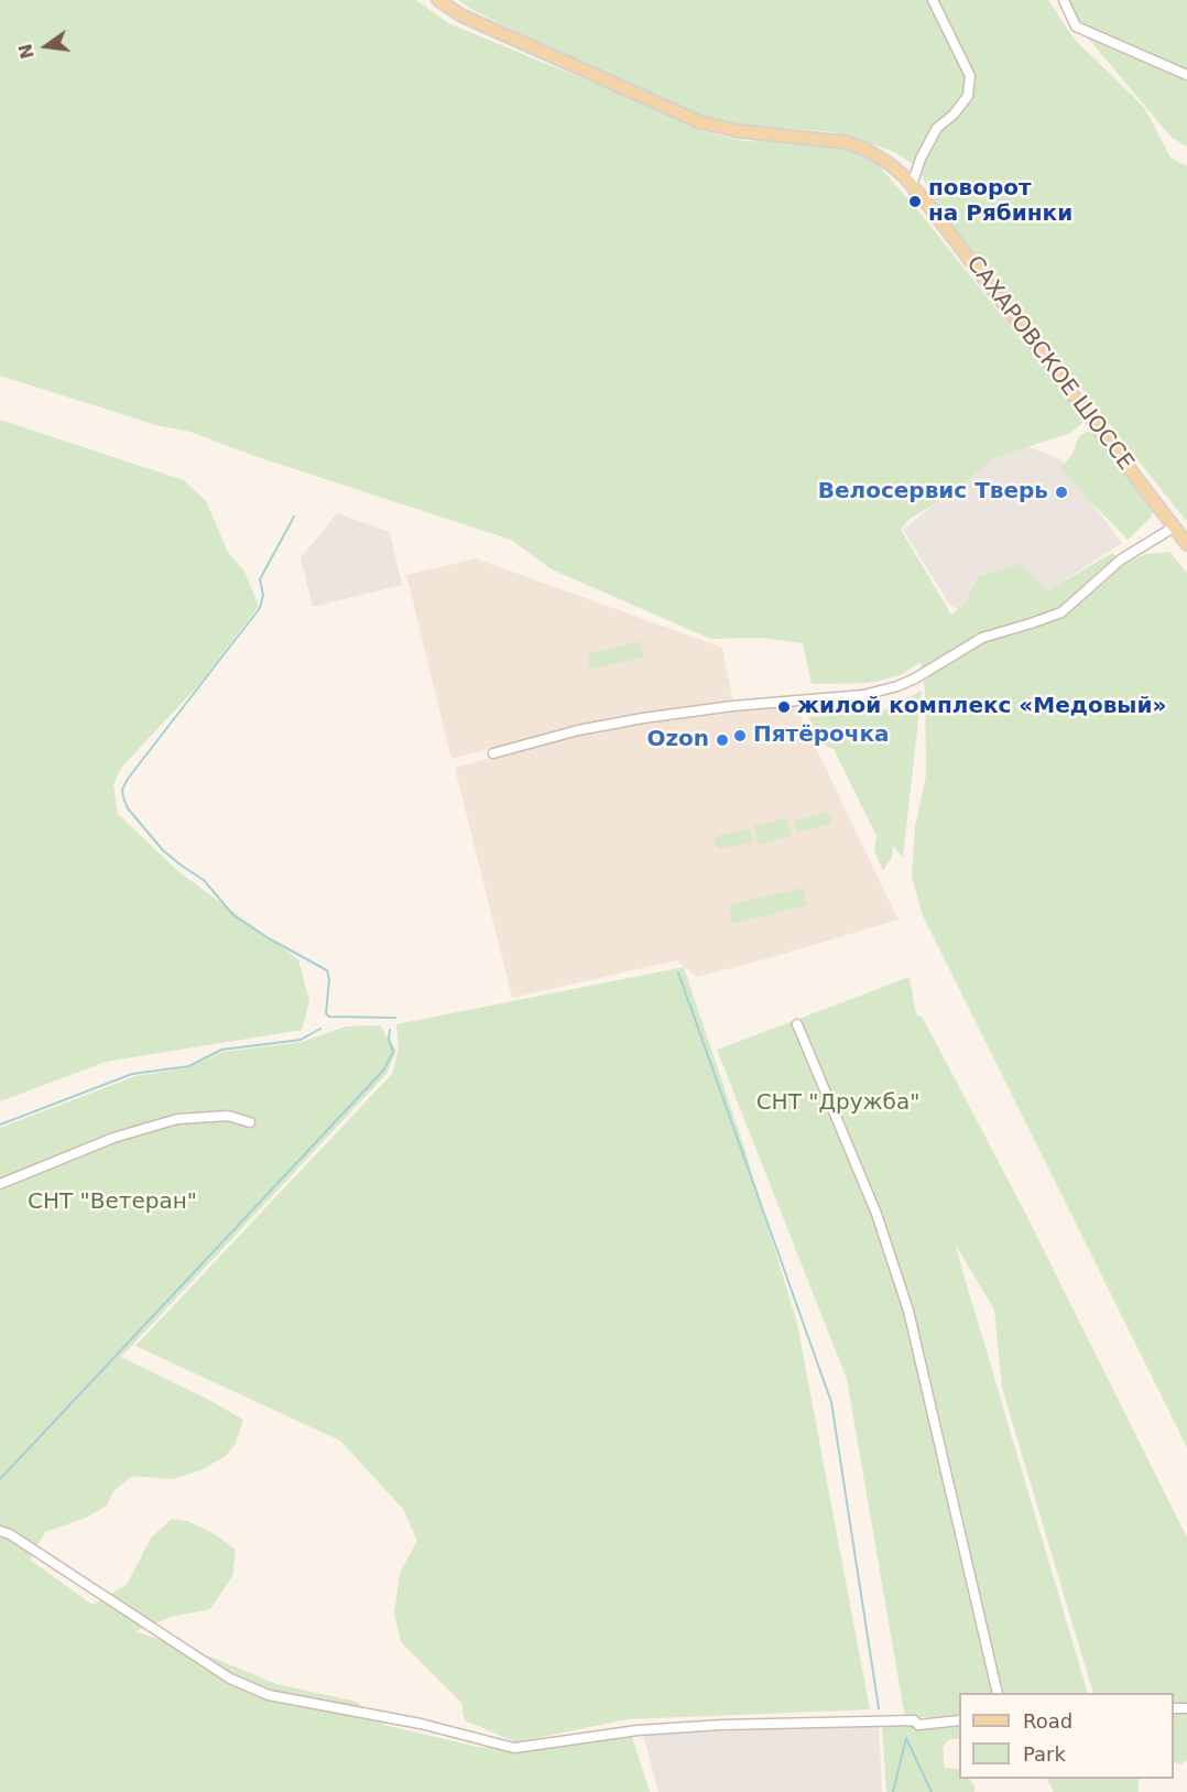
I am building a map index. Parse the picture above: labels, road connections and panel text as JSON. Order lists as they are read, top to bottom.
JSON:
{
  "streets": {
    "main road": ["САХАРОВСКОЕ ШОССЕ"]
  },
  "parks": ["СНТ \"Дружба\"", "СНТ \"Ветеран\""],
  "places": [
    "поворот на Рябинки",
    "Велосервис Тверь",
    "жилой комплекс «Медовый»",
    "Пятёрочка",
    "Ozon"
  ],
  "legend": ["Road", "Park"],
  "north": "left"
}
